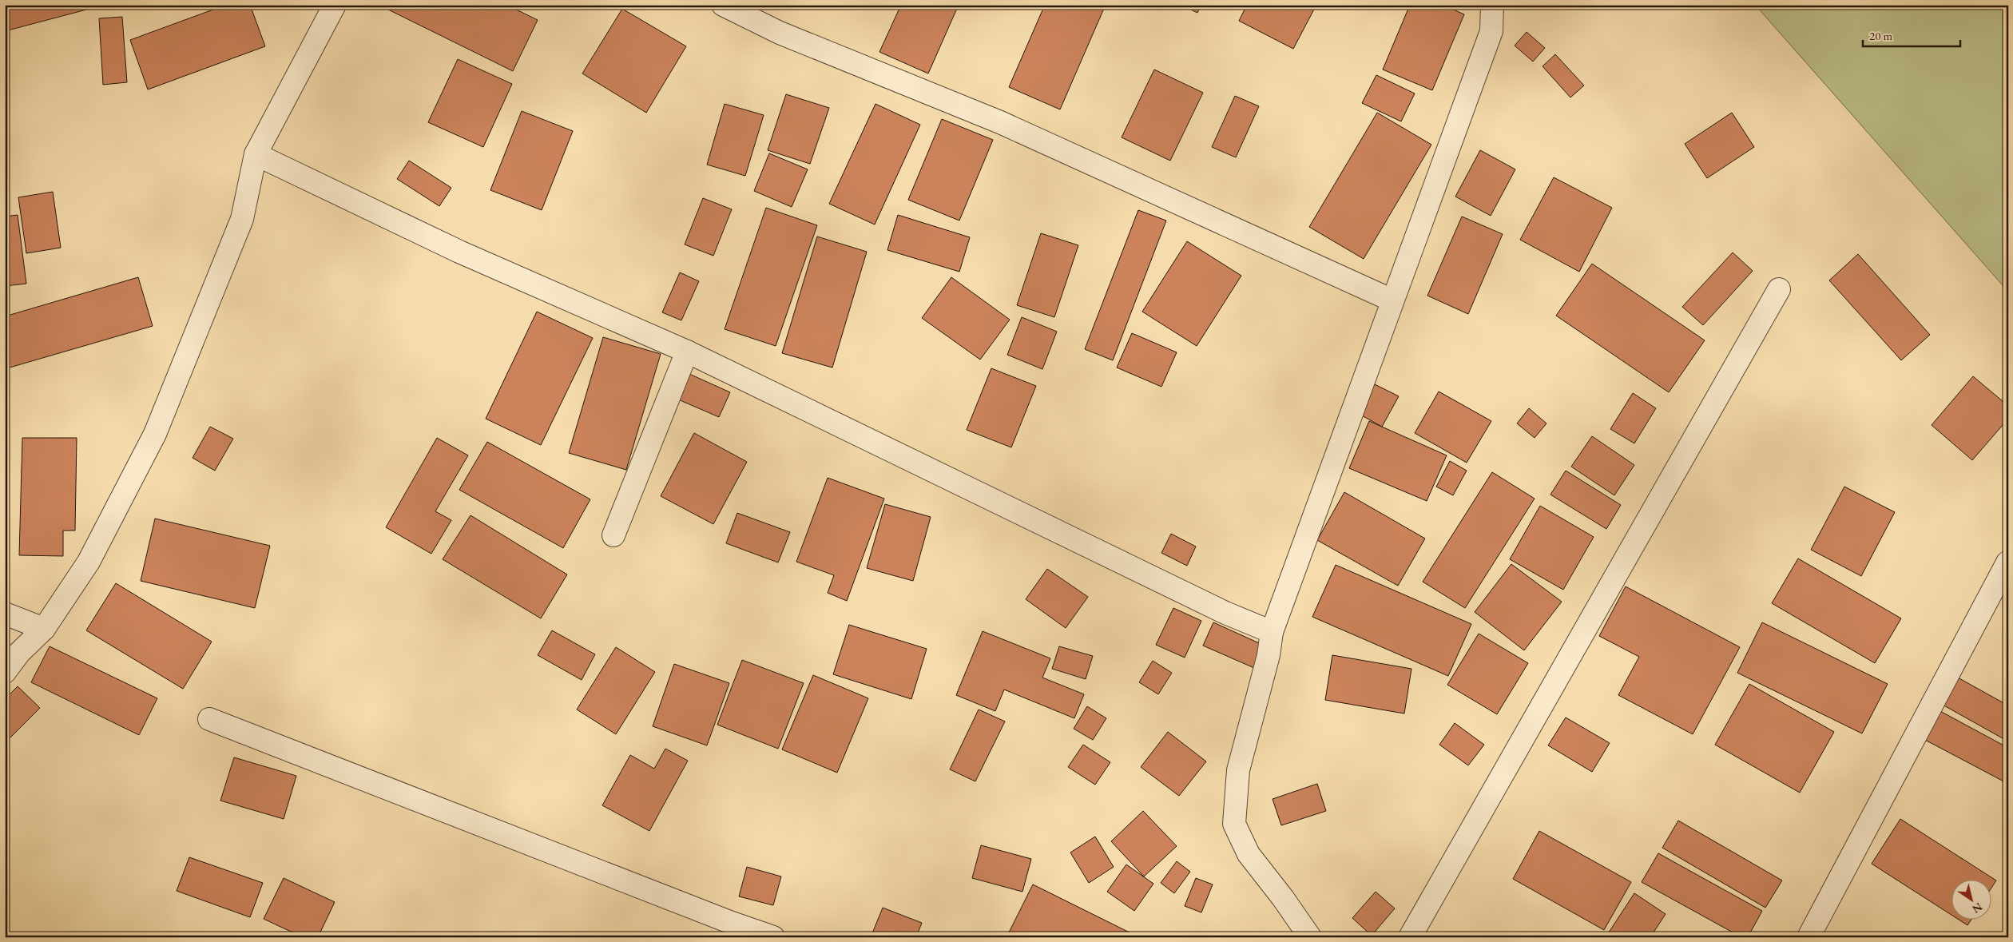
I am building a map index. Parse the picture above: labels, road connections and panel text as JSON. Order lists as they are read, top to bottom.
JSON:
{
  "scale_bar": "20 m",
  "north": "bottom right"
}
